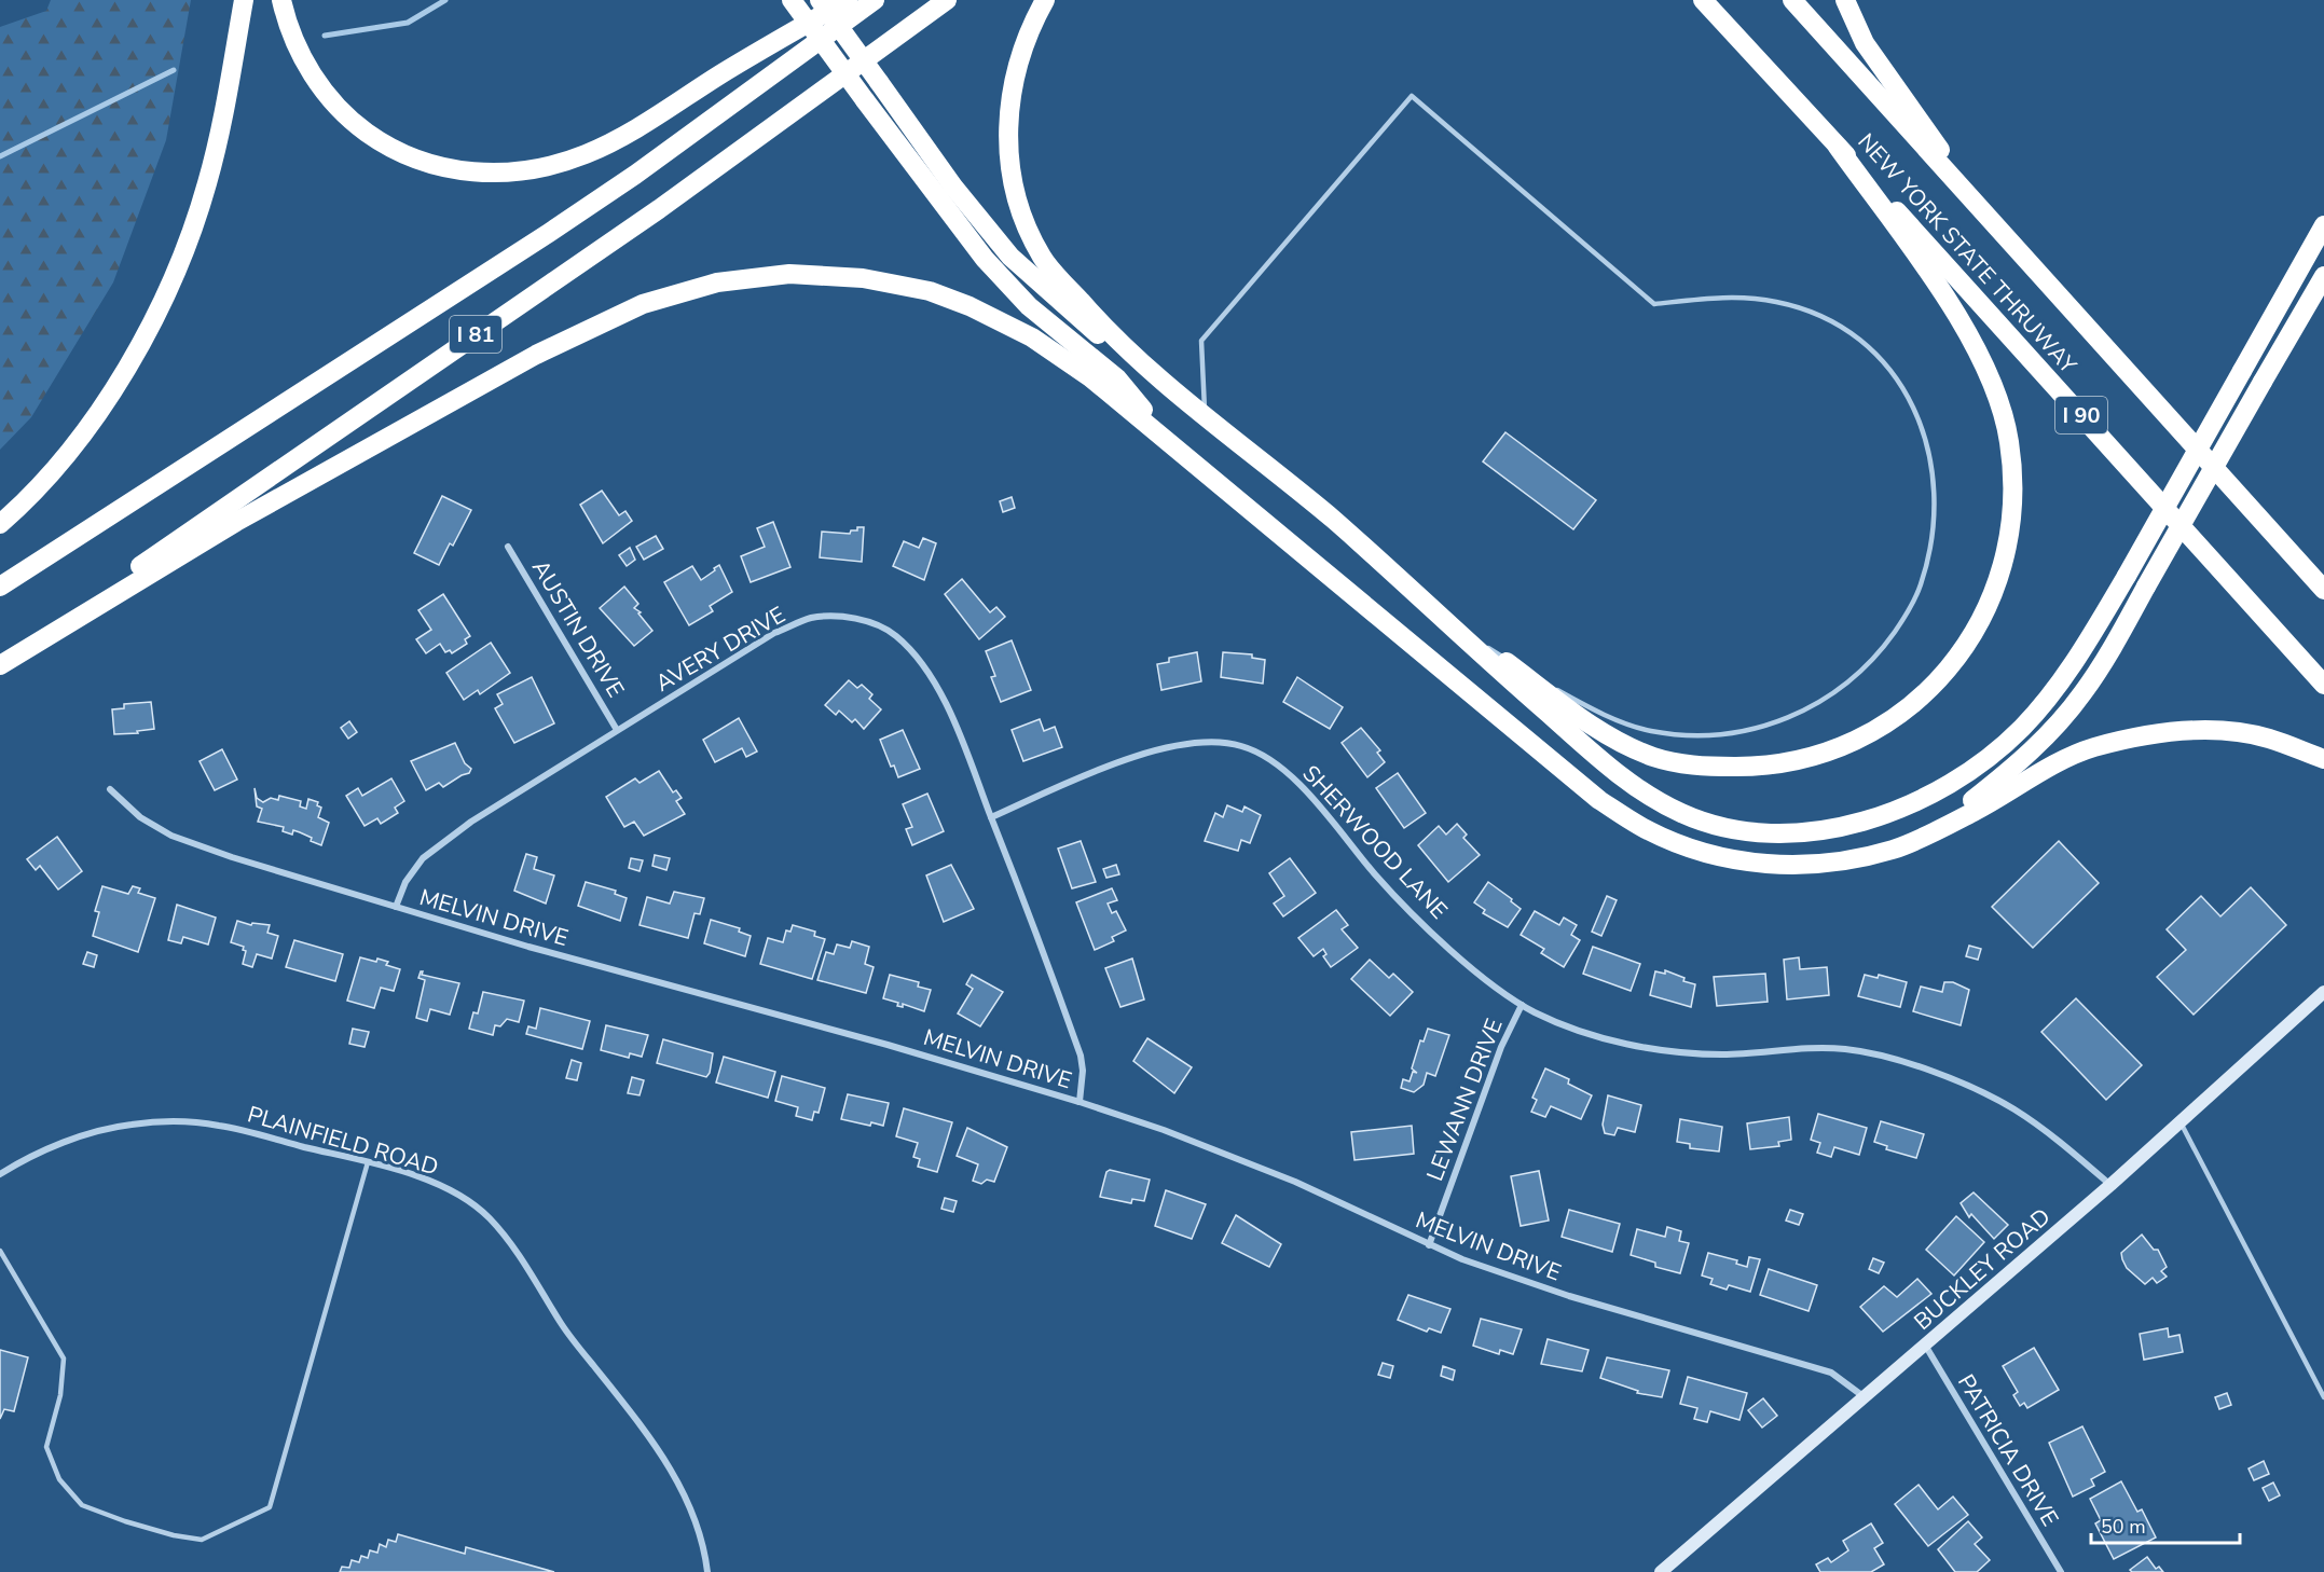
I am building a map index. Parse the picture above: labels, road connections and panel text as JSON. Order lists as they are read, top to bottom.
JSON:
{
  "streets": {
    "highway": ["NEW YORK STATE THRUWAY", "I 81", "I 90"],
    "street": [
      "AUSTIN DRIVE",
      "AVERY DRIVE",
      "SHERWOOD LANE",
      "MELVIN DRIVE",
      "LEWANN DRIVE",
      "PLAINFIELD ROAD",
      "BUCKLEY ROAD",
      "PATRICIA DRIVE"
    ]
  },
  "crossings": [
    ["AUSTIN DRIVE", "AVERY DRIVE"],
    ["AVERY DRIVE", "SHERWOOD LANE"],
    ["AVERY DRIVE", "MELVIN DRIVE"],
    ["SHERWOOD LANE", "LEWANN DRIVE"],
    ["SHERWOOD LANE", "BUCKLEY ROAD"],
    ["MELVIN DRIVE", "LEWANN DRIVE"],
    ["MELVIN DRIVE", "BUCKLEY ROAD"],
    ["BUCKLEY ROAD", "PATRICIA DRIVE"]
  ],
  "scale_bar": "50 m"
}
